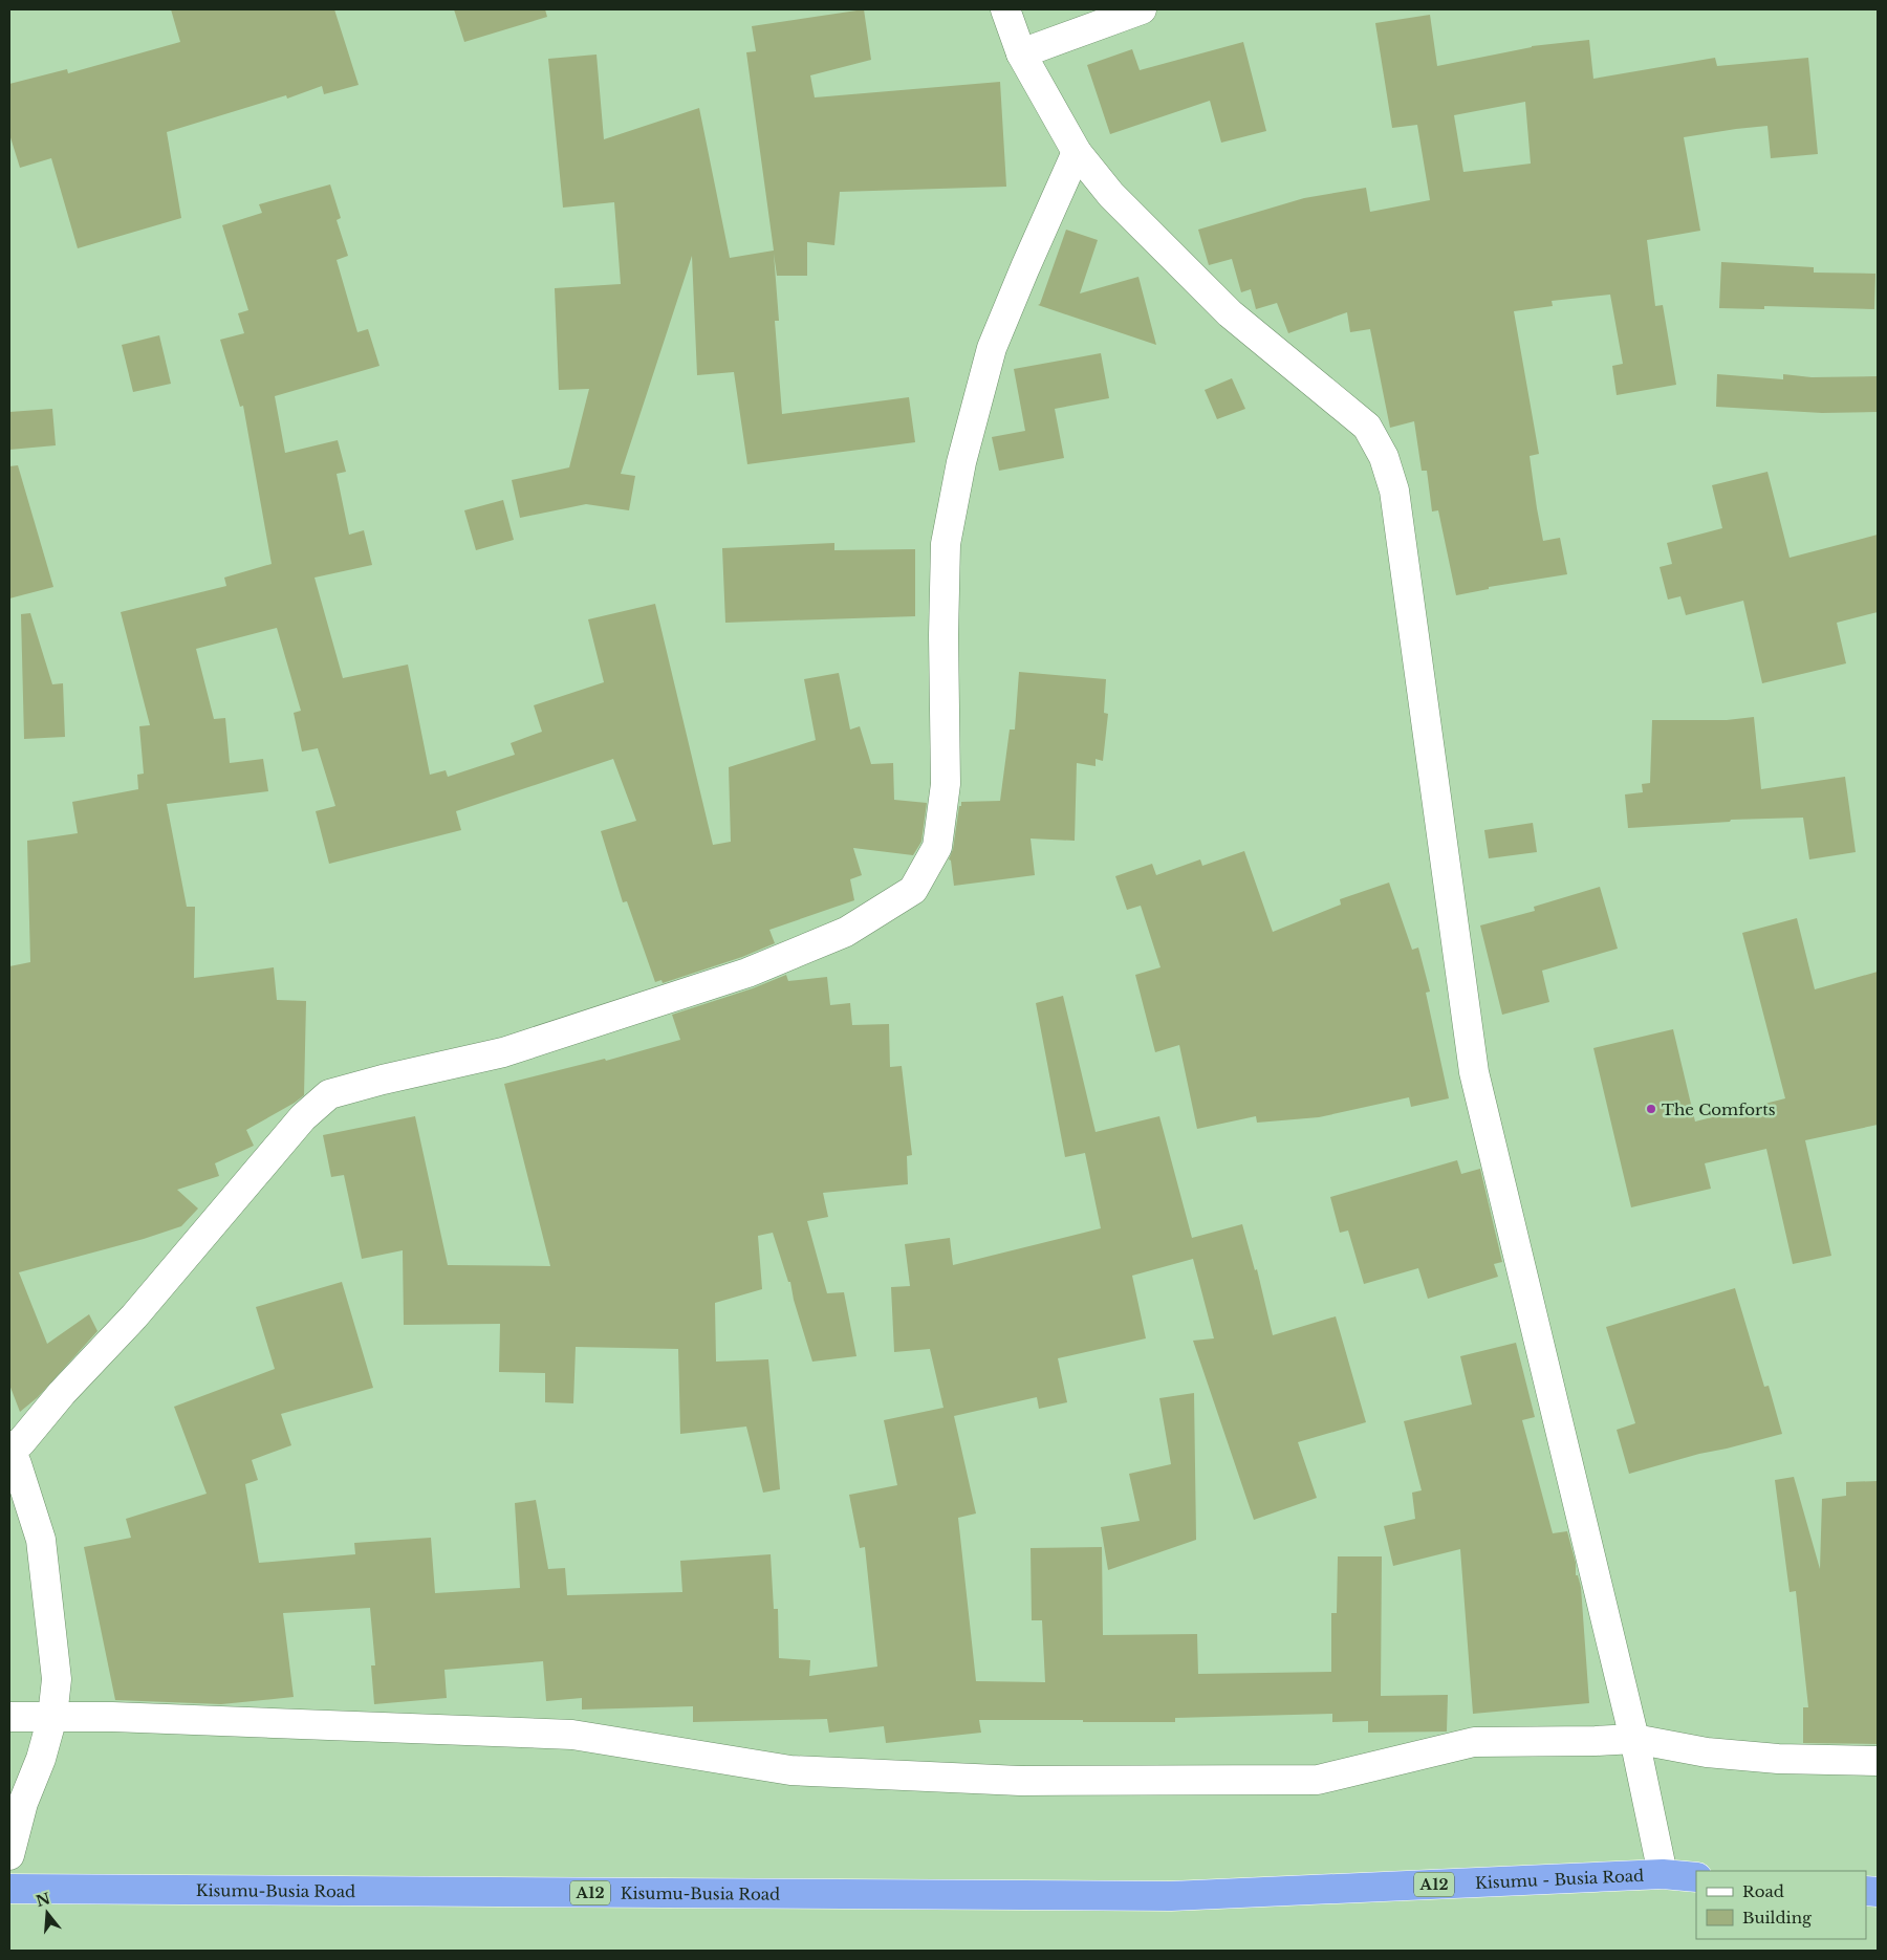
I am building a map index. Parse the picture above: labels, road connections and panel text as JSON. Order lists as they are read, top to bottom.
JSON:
{
  "streets": {
    "highway": ["Kisumu - Busia Road", "A12", "Kisumu-Busia Road"]
  },
  "crossings": [
    ["Kisumu - Busia Road", "Kisumu-Busia Road"]
  ],
  "places": ["The Comforts"],
  "legend": ["Road", "Building"],
  "north": "top"
}
